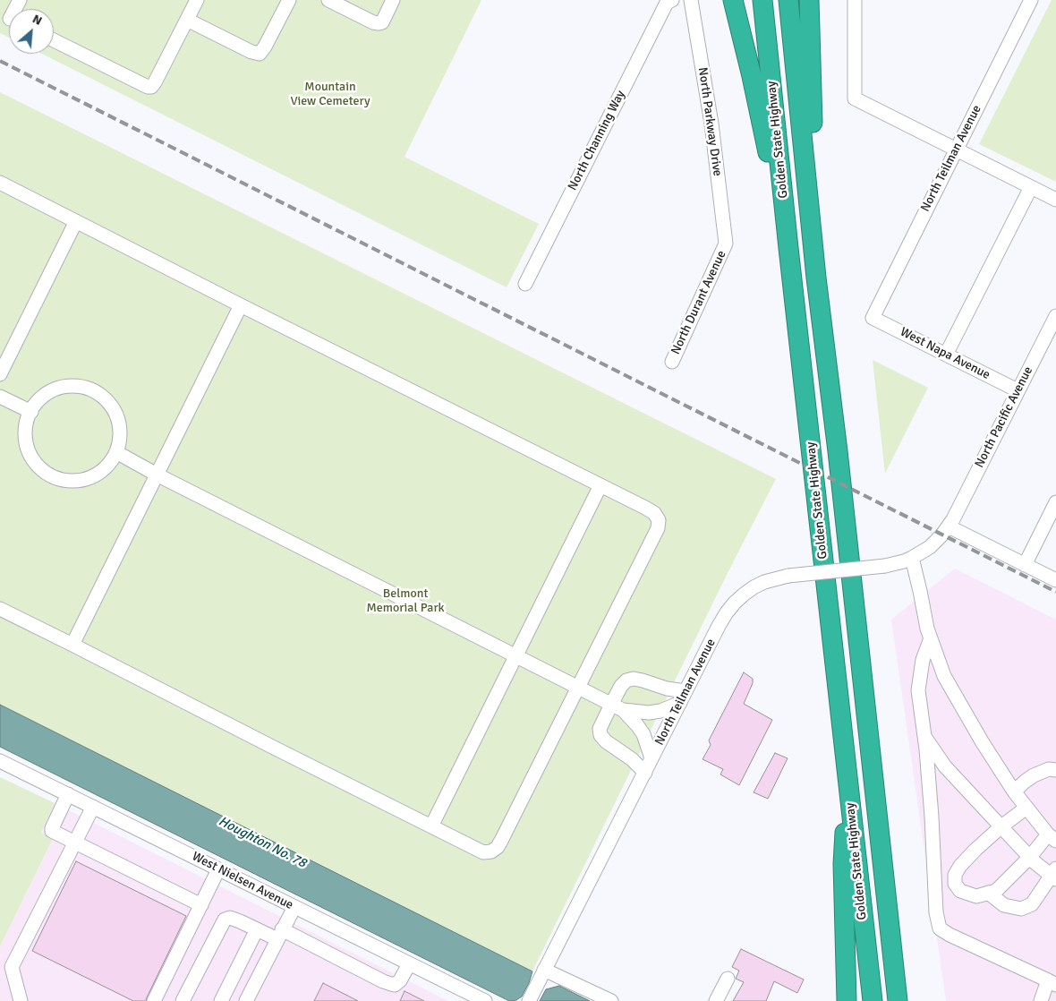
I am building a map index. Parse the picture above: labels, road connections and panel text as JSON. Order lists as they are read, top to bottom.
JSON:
{
  "streets": {
    "highway": ["Golden State Highway"],
    "street": [
      "North Parkway Drive",
      "North Channing Way",
      "North Teilman Avenue",
      "North Durant Avenue",
      "West Napa Avenue",
      "North Pacific Avenue",
      "West Nielsen Avenue"
    ]
  },
  "crossings": [
    ["North Parkway Drive", "North Durant Avenue"],
    ["North Teilman Avenue", "West Napa Avenue"],
    ["North Teilman Avenue", "North Pacific Avenue"],
    ["West Napa Avenue", "North Pacific Avenue"]
  ],
  "water": ["Houghton No. 78"],
  "parks": ["Mountain View Cemetery", "Belmont Memorial Park"],
  "north": "top right"
}
